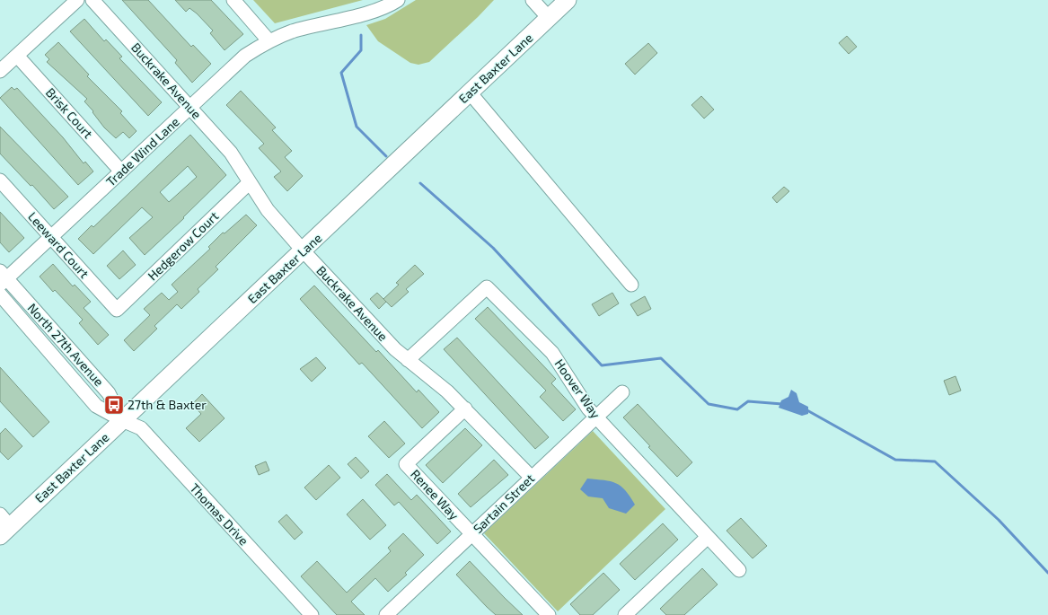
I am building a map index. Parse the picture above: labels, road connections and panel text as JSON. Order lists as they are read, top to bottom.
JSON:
{
  "streets": {
    "main road": ["East Baxter Lane"],
    "street": [
      "Buckrake Avenue",
      "Brisk Court",
      "Trade Wind Lane",
      "Leeward Court",
      "Hedgerow Court",
      "North 27th Avenue",
      "Hoover Way",
      "Renee Way",
      "Sartain Street",
      "Thomas Drive"
    ]
  },
  "crossings": [
    ["East Baxter Lane", "Buckrake Avenue"],
    ["East Baxter Lane", "North 27th Avenue"],
    ["East Baxter Lane", "Thomas Drive"],
    ["Buckrake Avenue", "Trade Wind Lane"],
    ["Buckrake Avenue", "Hedgerow Court"],
    ["Buckrake Avenue", "Hoover Way"],
    ["Buckrake Avenue", "Renee Way"],
    ["Buckrake Avenue", "Sartain Street"],
    ["Brisk Court", "Trade Wind Lane"],
    ["Trade Wind Lane", "Leeward Court"],
    ["Trade Wind Lane", "North 27th Avenue"],
    ["Leeward Court", "Hedgerow Court"],
    ["North 27th Avenue", "Thomas Drive"],
    ["Hoover Way", "Sartain Street"],
    ["Renee Way", "Sartain Street"]
  ],
  "places": {
    "bus stop": ["27th & Baxter"]
  }
}
